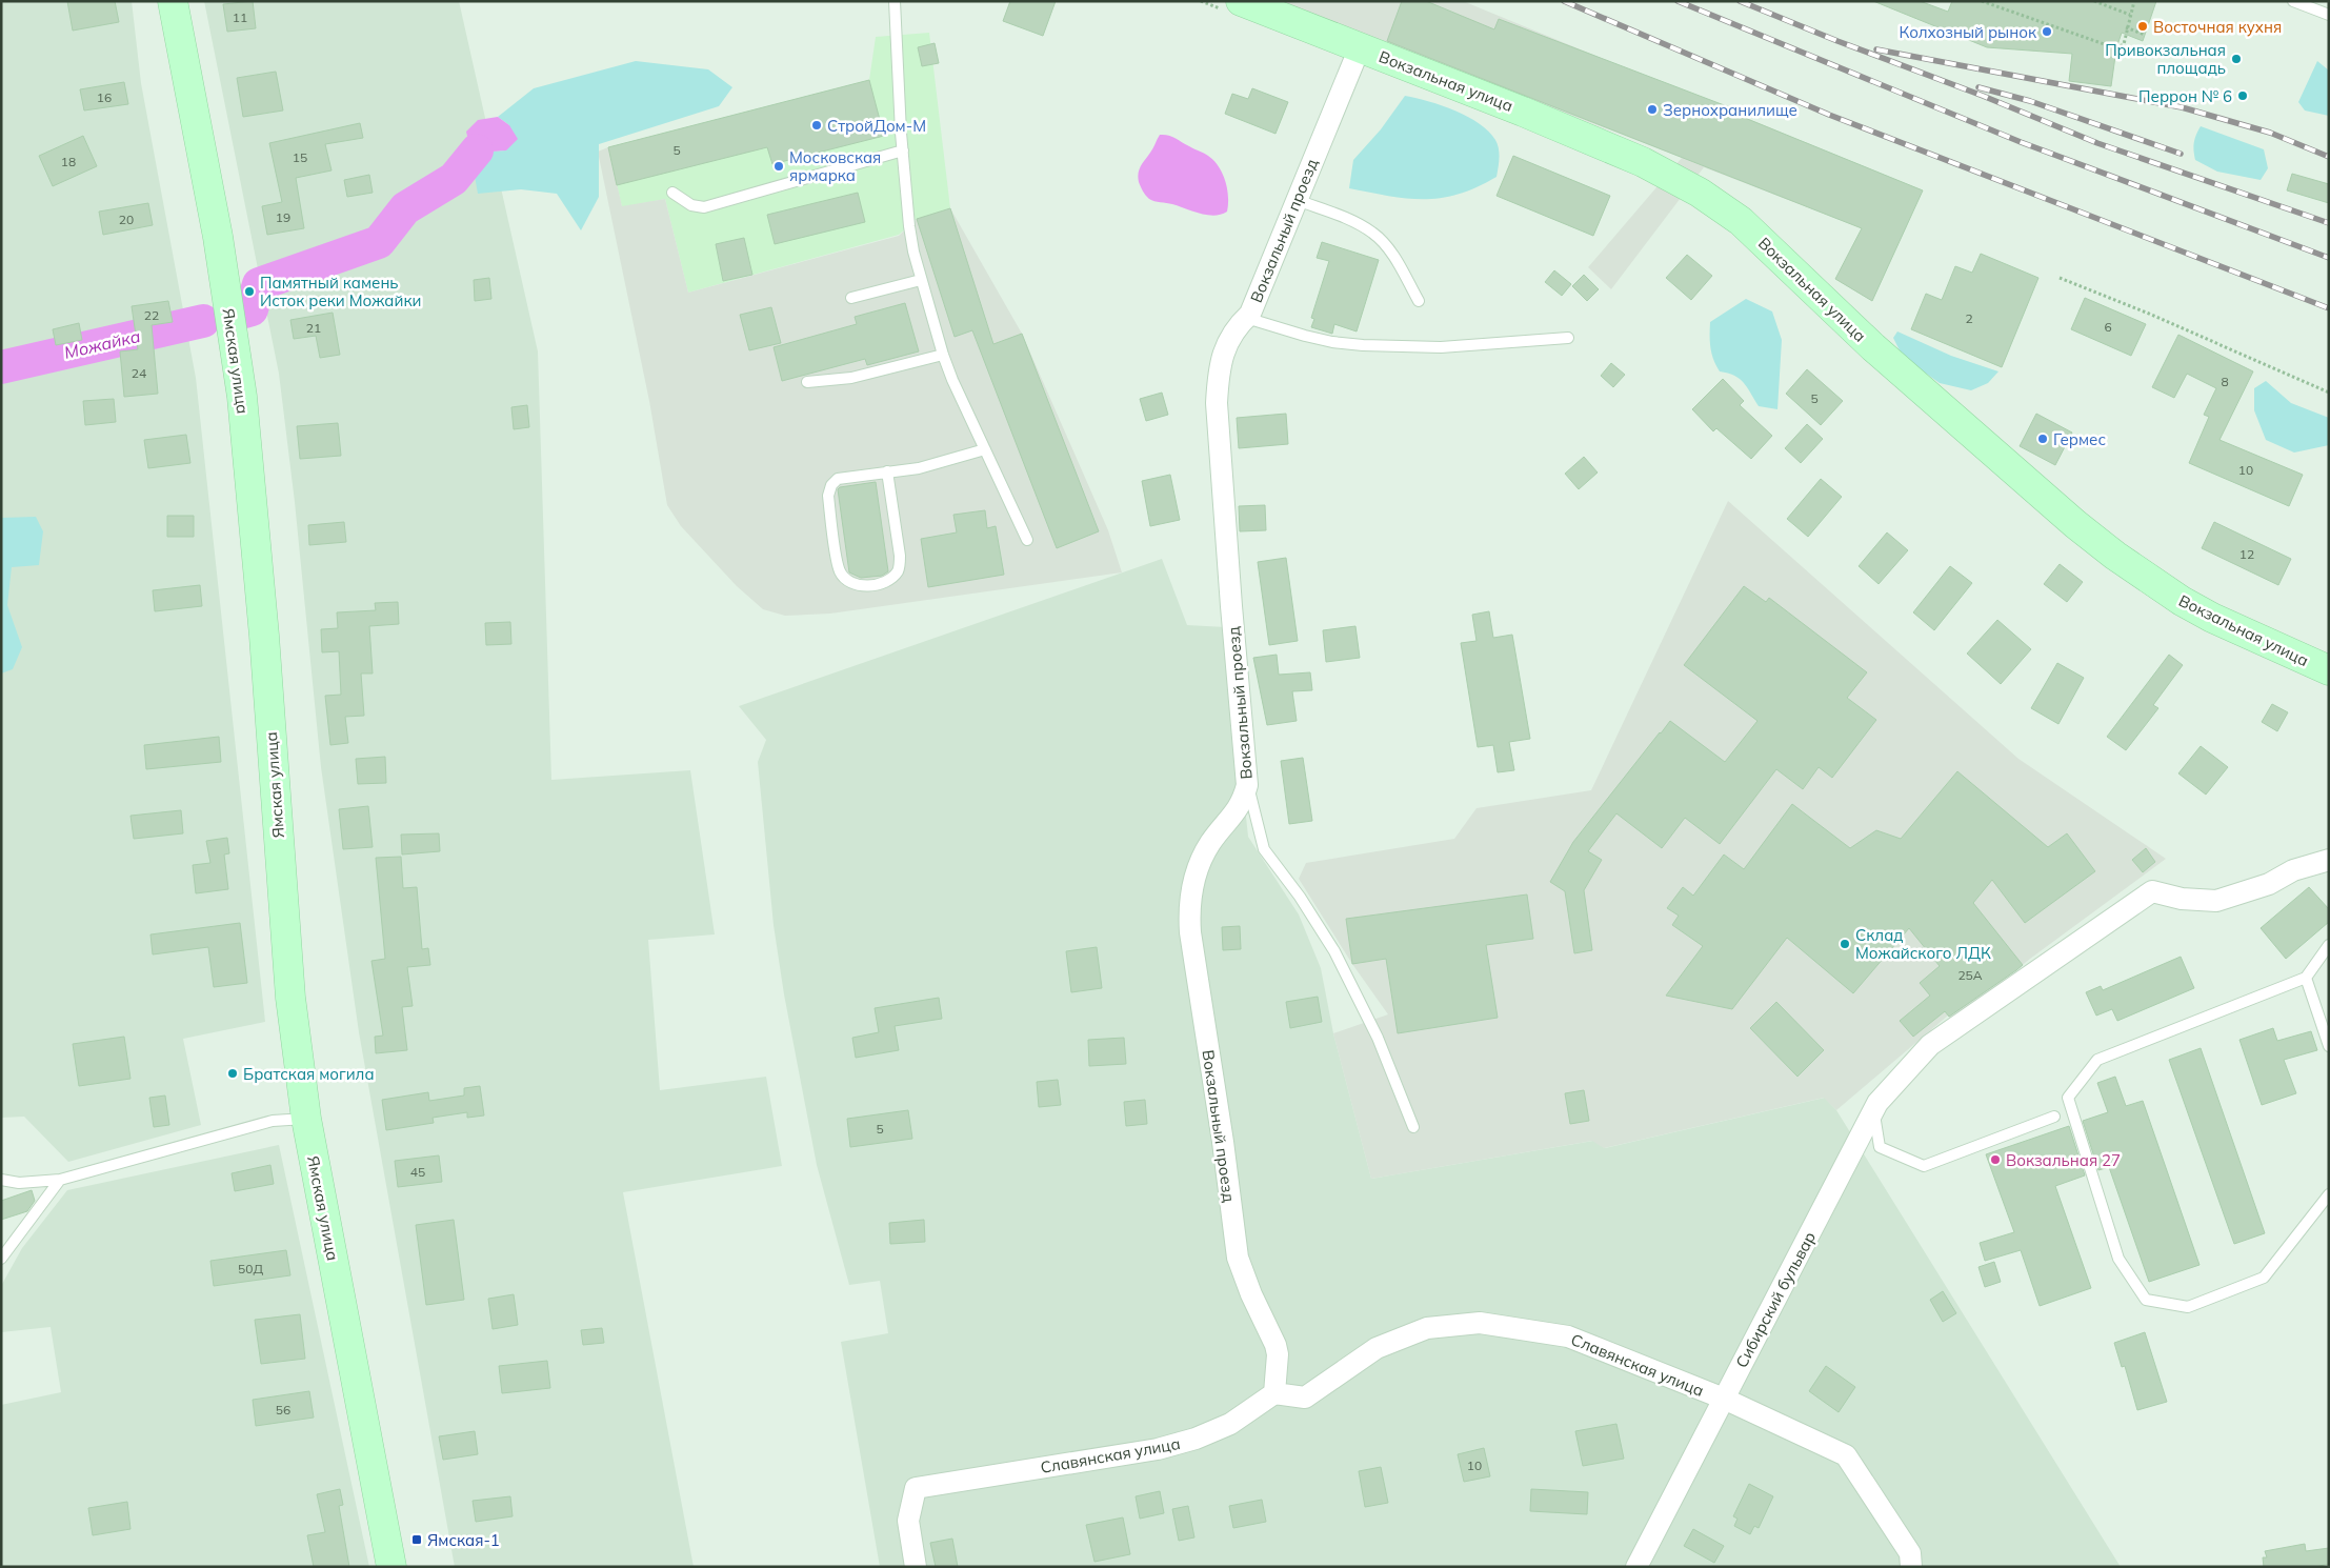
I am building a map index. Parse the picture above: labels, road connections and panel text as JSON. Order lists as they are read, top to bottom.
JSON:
{
  "streets": {
    "main road": ["Вокзальная улица", "Ямская улица"],
    "street": ["Вокзальный проезд", "Сибирский бульвар", "Славянская улица"]
  },
  "crossings": [
    ["Вокзальная улица", "Вокзальный проезд"],
    ["Вокзальный проезд", "Славянская улица"],
    ["Сибирский бульвар", "Славянская улица"]
  ],
  "water": ["Можайка"],
  "places": {
    "other": [
      "Восточная кухня",
      "Колхозный рынок",
      "Привокзальная площадь",
      "Перрон № 6",
      "Зернохранилище",
      "СтройДом-М",
      "Московская ярмарка",
      "Памятный камень Исток реки Можайки",
      "Гермес",
      "Склад Можайского ЛДК",
      "Братская могила",
      "Вокзальная 27"
    ],
    "transit": ["Ямская-1"]
  },
  "house_numbers": [
    "11",
    "16",
    "5",
    "15",
    "18",
    "19",
    "20",
    "22",
    "2",
    "6",
    "21",
    "24",
    "8",
    "5",
    "10",
    "12",
    "25А",
    "5",
    "45",
    "50Д",
    "56",
    "10"
  ]
}
